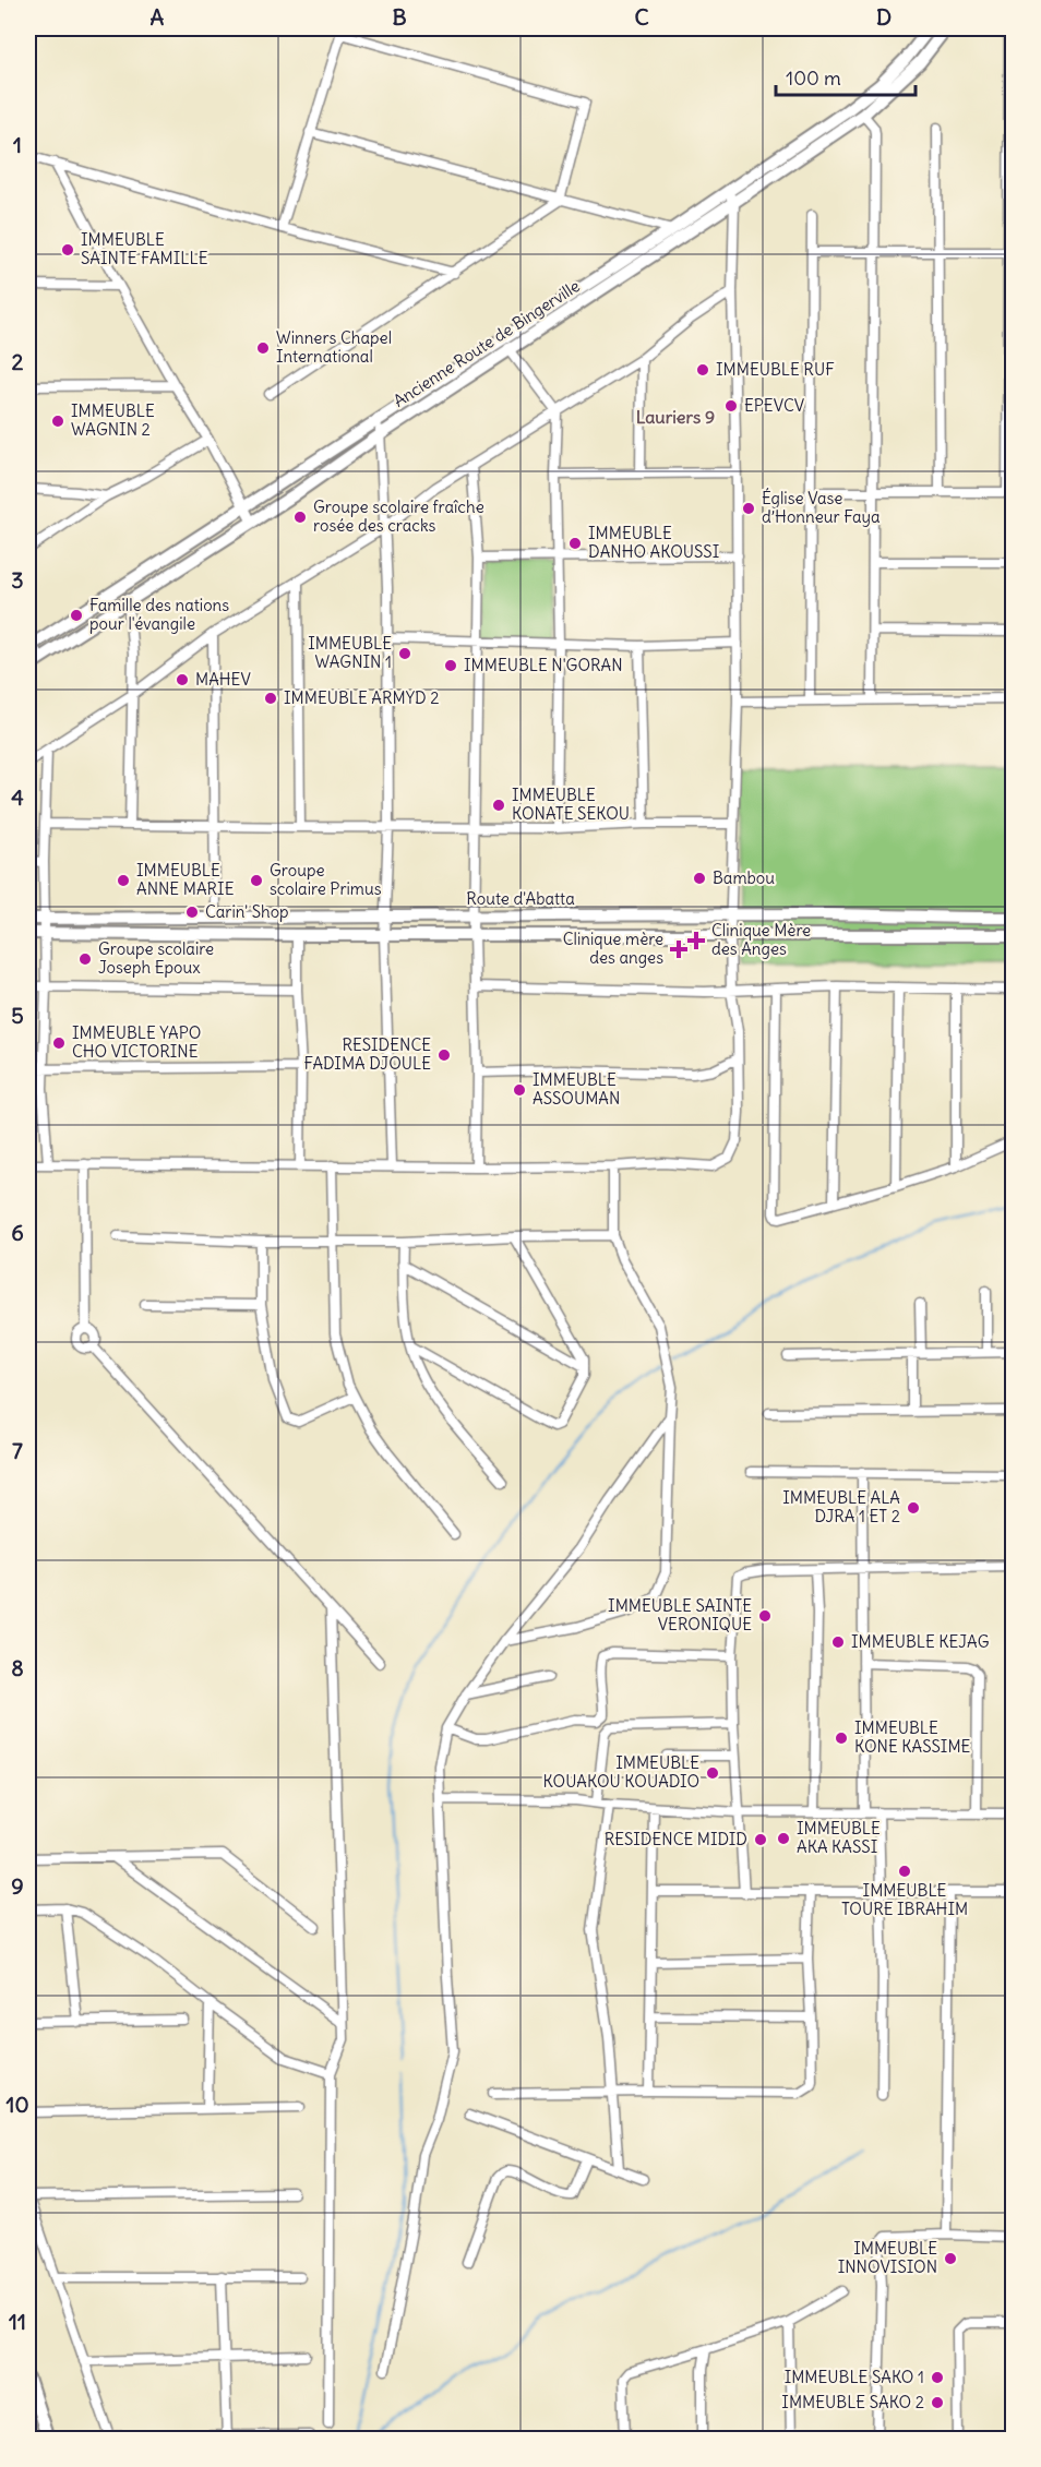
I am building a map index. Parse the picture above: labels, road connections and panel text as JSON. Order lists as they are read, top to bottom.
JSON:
{
  "streets": {
    "street": ["Ancienne Route de Bingerville", "Route d'Abatta"]
  },
  "districts": ["Lauriers 9"],
  "places": {
    "other": [
      "IMMEUBLE SAINTE FAMILLE",
      "Winners Chapel International",
      "IMMEUBLE RUF",
      "EPEVCV",
      "IMMEUBLE WAGNIN 2",
      "Église Vase d’Honneur Faya",
      "Groupe scolaire fraîche rosée des cracks",
      "IMMEUBLE DANHO AKOUSSI",
      "Famille des nations pour l'évangile",
      "IMMEUBLE WAGNIN 1",
      "IMMEUBLE N'GORAN",
      "MAHEV",
      "IMMEUBLE ARMYD 2",
      "IMMEUBLE KONATE SEKOU",
      "Bambou",
      "IMMEUBLE ANNE MARIE",
      "Groupe scolaire Primus",
      "Carin' Shop",
      "Groupe scolaire Joseph Epoux",
      "IMMEUBLE YAPO CHO VICTORINE",
      "RESIDENCE FADIMA DJOULE",
      "IMMEUBLE ASSOUMAN",
      "IMMEUBLE ALA DJRA 1 ET 2",
      "IMMEUBLE SAINTE VERONIQUE",
      "IMMEUBLE KEJAG",
      "IMMEUBLE KONE KASSIME",
      "IMMEUBLE KOUAKOU KOUADIO",
      "IMMEUBLE AKA KASSI",
      "RESIDENCE MIDID",
      "IMMEUBLE TOURE IBRAHIM",
      "IMMEUBLE INNOVISION",
      "IMMEUBLE SAKO 1",
      "IMMEUBLE SAKO 2"
    ],
    "health": ["Clinique Mère des Anges", "Clinique mère des anges"]
  },
  "scale_bar": "100 m",
  "grid": {
    "columns": [
      "A",
      "B",
      "C",
      "D"
    ],
    "rows": [
      "1",
      "2",
      "3",
      "4",
      "5",
      "6",
      "7",
      "8",
      "9",
      "10",
      "11"
    ]
  }
}
